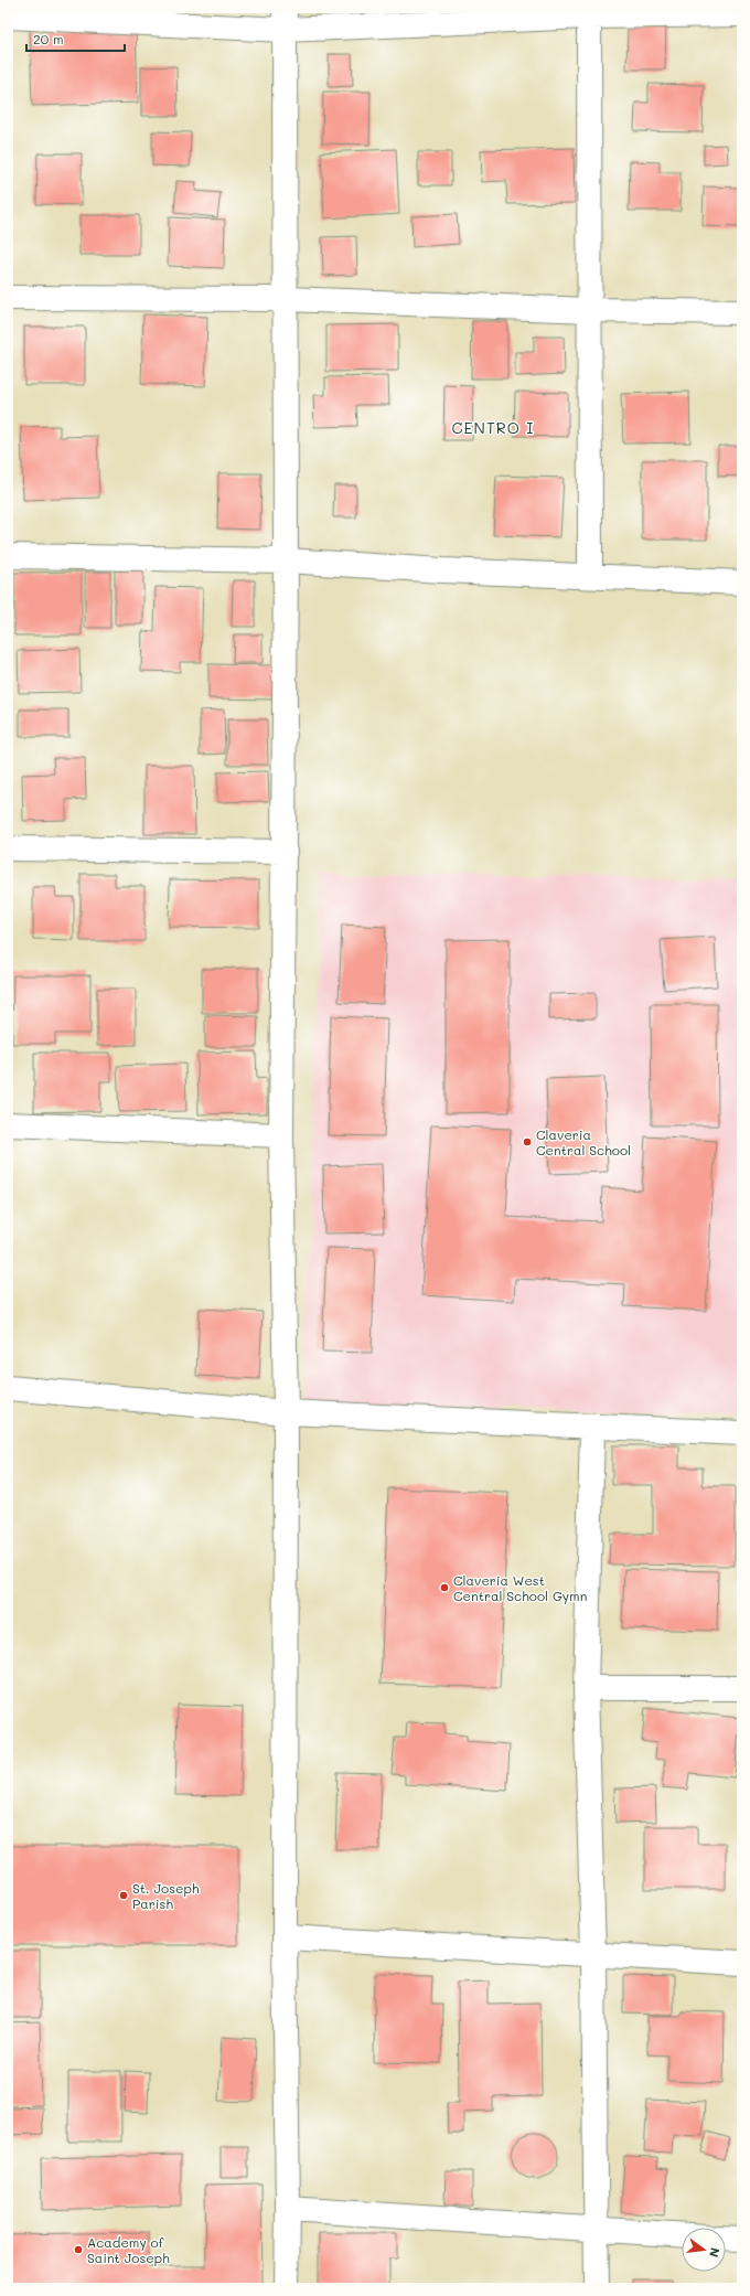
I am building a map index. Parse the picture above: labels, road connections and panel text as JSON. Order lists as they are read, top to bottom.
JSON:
{
  "districts": ["CENTRO I"],
  "places": [
    "Claveria Central School",
    "Claveria West Central School Gymn",
    "St. Joseph Parish",
    "Academy of Saint Joseph"
  ],
  "scale_bar": "20 m",
  "north": "right"
}
